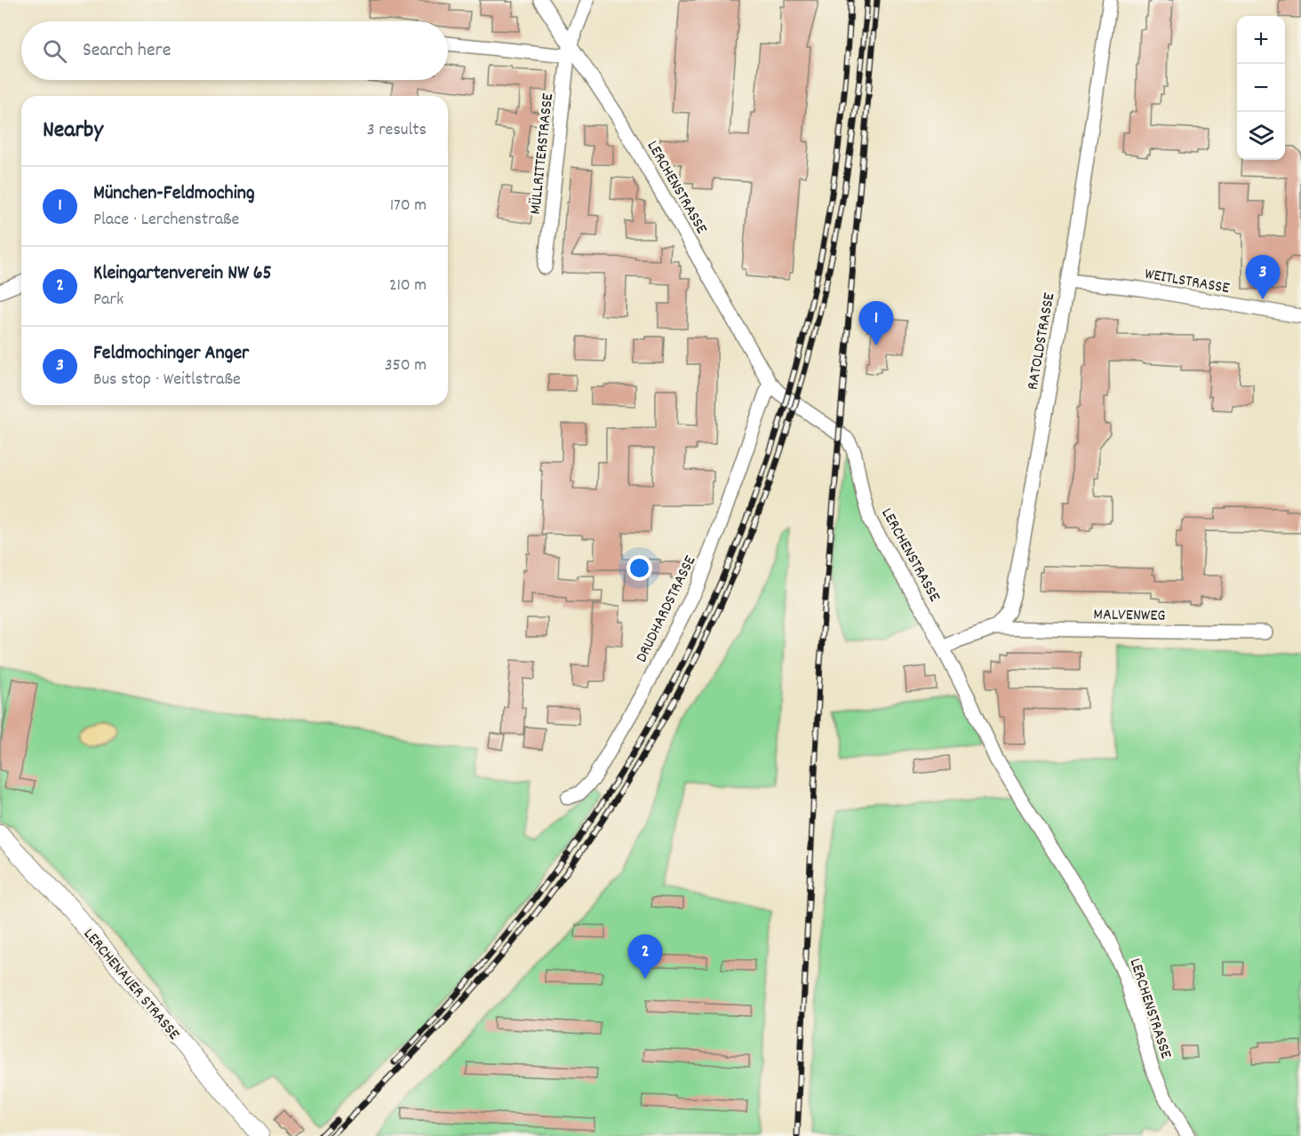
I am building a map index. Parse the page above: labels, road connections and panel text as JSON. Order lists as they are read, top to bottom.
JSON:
{
  "streets": {
    "main road": ["LERCHENAUER STRASSE"],
    "street": [
      "MÜLLRITTERSTRASSE",
      "LERCHENSTRASSE",
      "WEITLSTRASSE",
      "RATOLDSTRASSE",
      "DRUDHARDSTRASSE",
      "MALVENWEG"
    ]
  },
  "crossings": [
    ["MÜLLRITTERSTRASSE", "LERCHENSTRASSE"],
    ["LERCHENSTRASSE", "DRUDHARDSTRASSE"],
    ["WEITLSTRASSE", "RATOLDSTRASSE"],
    ["RATOLDSTRASSE", "MALVENWEG"]
  ],
  "page": {
    "map_buttons": ["+", "−"],
    "search": "Search here",
    "heading": ["Nearby", "3 results"],
    "list": [
      {
        "mark": "1",
        "name": "München-Feldmoching",
        "note": "Place · Lerchenstraße",
        "value": "170 m"
      },
      {
        "mark": "2",
        "name": "Kleingartenverein NW 65",
        "note": "Park",
        "value": "210 m"
      },
      {
        "mark": "3",
        "name": "Feldmochinger Anger",
        "note": "Bus stop · Weitlstraße",
        "value": "350 m"
      }
    ],
    "pins": ["3", "1", "2"]
  }
}
